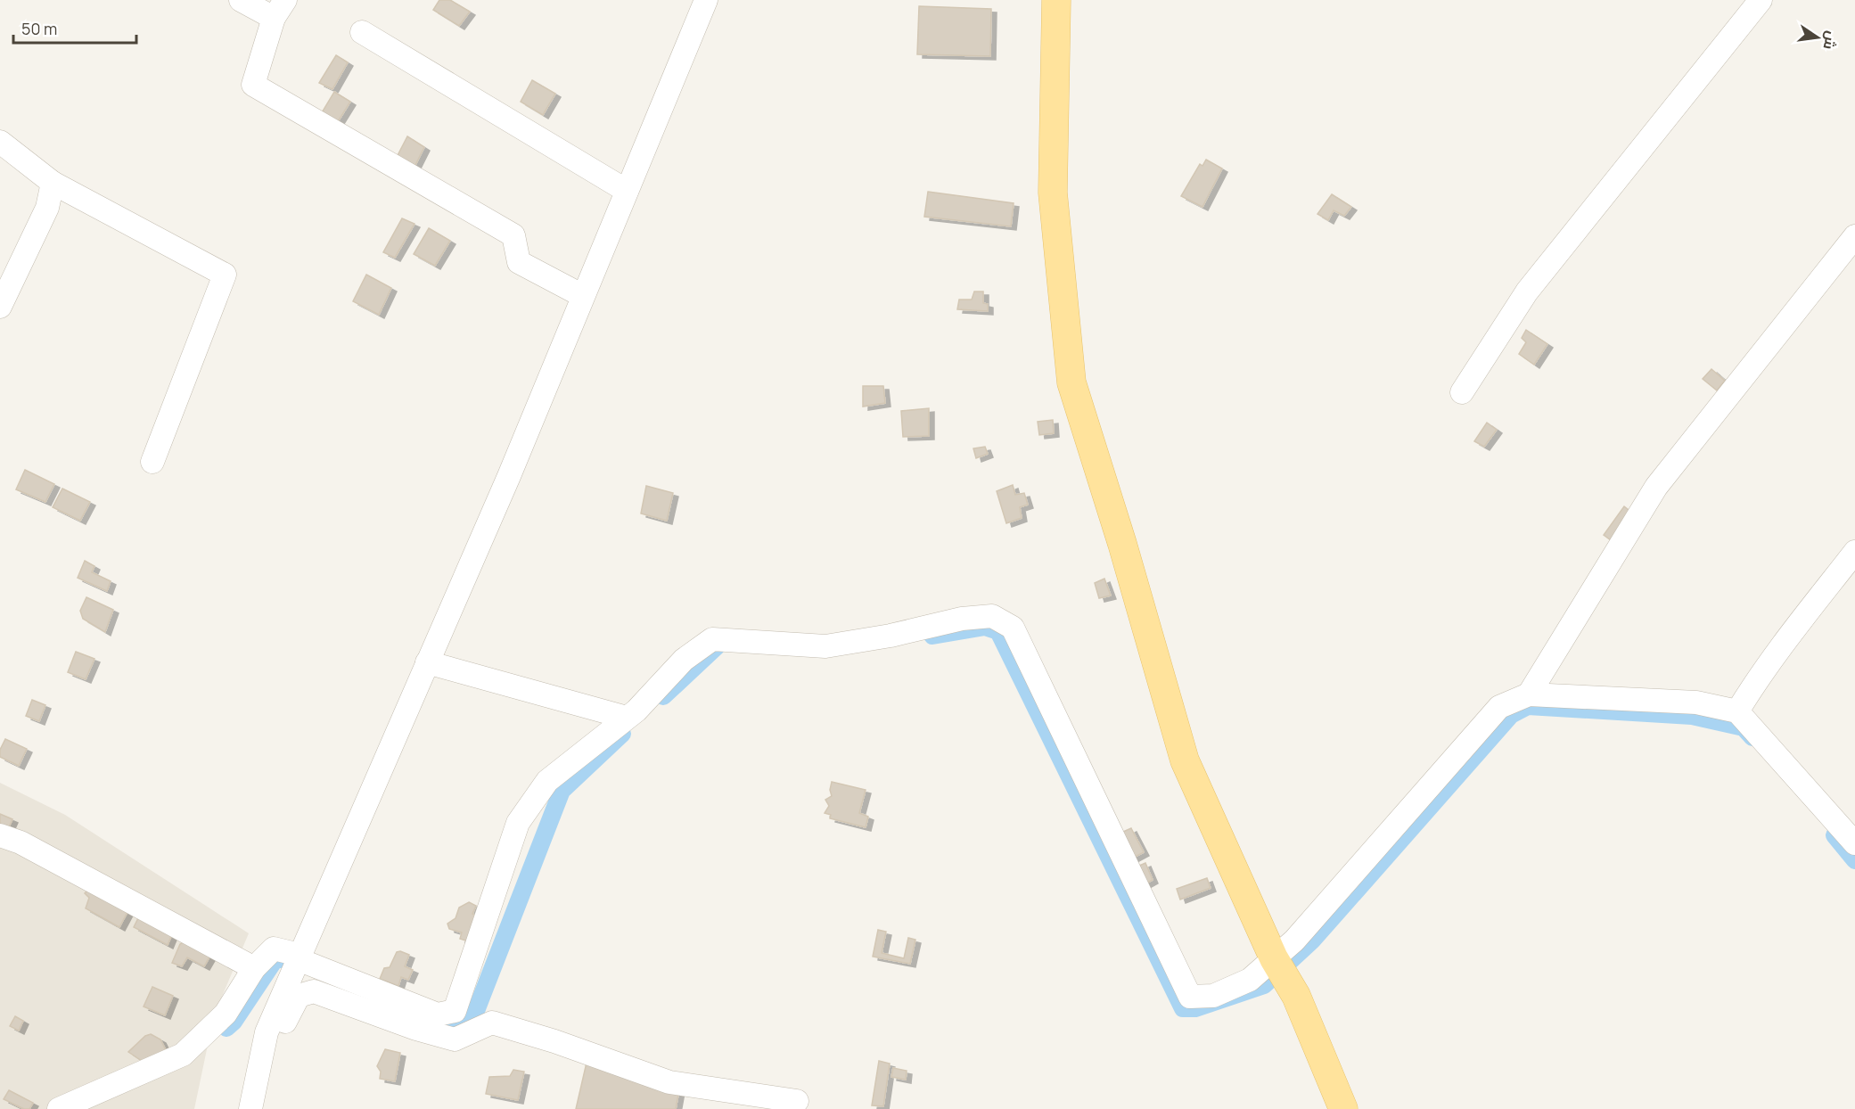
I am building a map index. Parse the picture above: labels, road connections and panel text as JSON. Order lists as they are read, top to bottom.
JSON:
{
  "scale_bar": "50 m",
  "north": "right"
}
